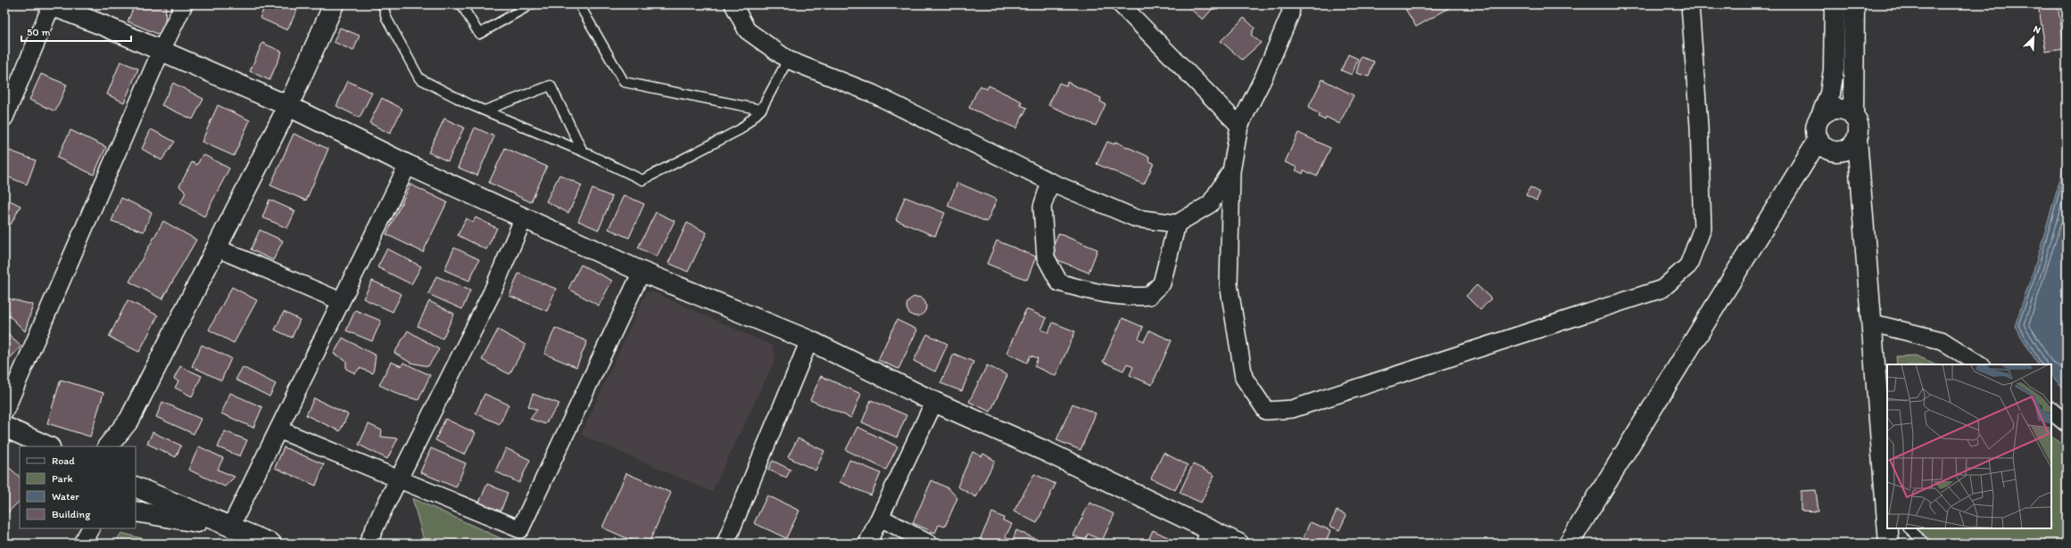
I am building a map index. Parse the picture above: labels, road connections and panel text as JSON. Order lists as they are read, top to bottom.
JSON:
{
  "legend": [
    "Road",
    "Park",
    "Water",
    "Building"
  ],
  "scale_bar": "50 m",
  "north": "top right"
}
